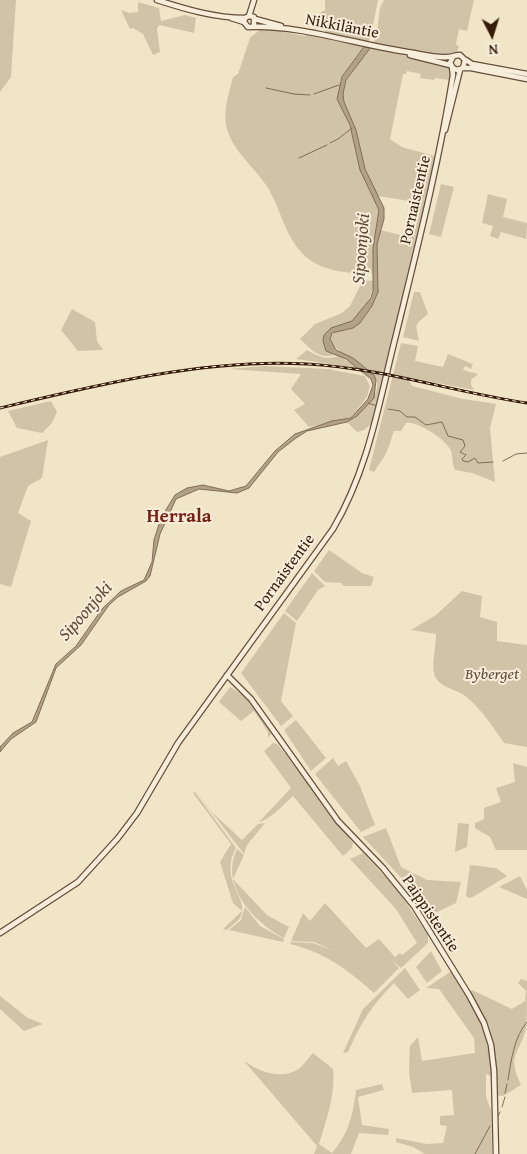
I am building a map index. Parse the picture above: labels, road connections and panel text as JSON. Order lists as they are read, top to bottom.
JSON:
{
  "streets": {
    "street": ["Nikkiläntie", "Pornaistentie", "Paippistentie"]
  },
  "crossings": [
    ["Nikkiläntie", "Pornaistentie"],
    ["Pornaistentie", "Paippistentie"]
  ],
  "districts": ["Herrala"],
  "water": ["Sipoonjoki"],
  "parks": ["Byberget"],
  "north": "bottom"
}
